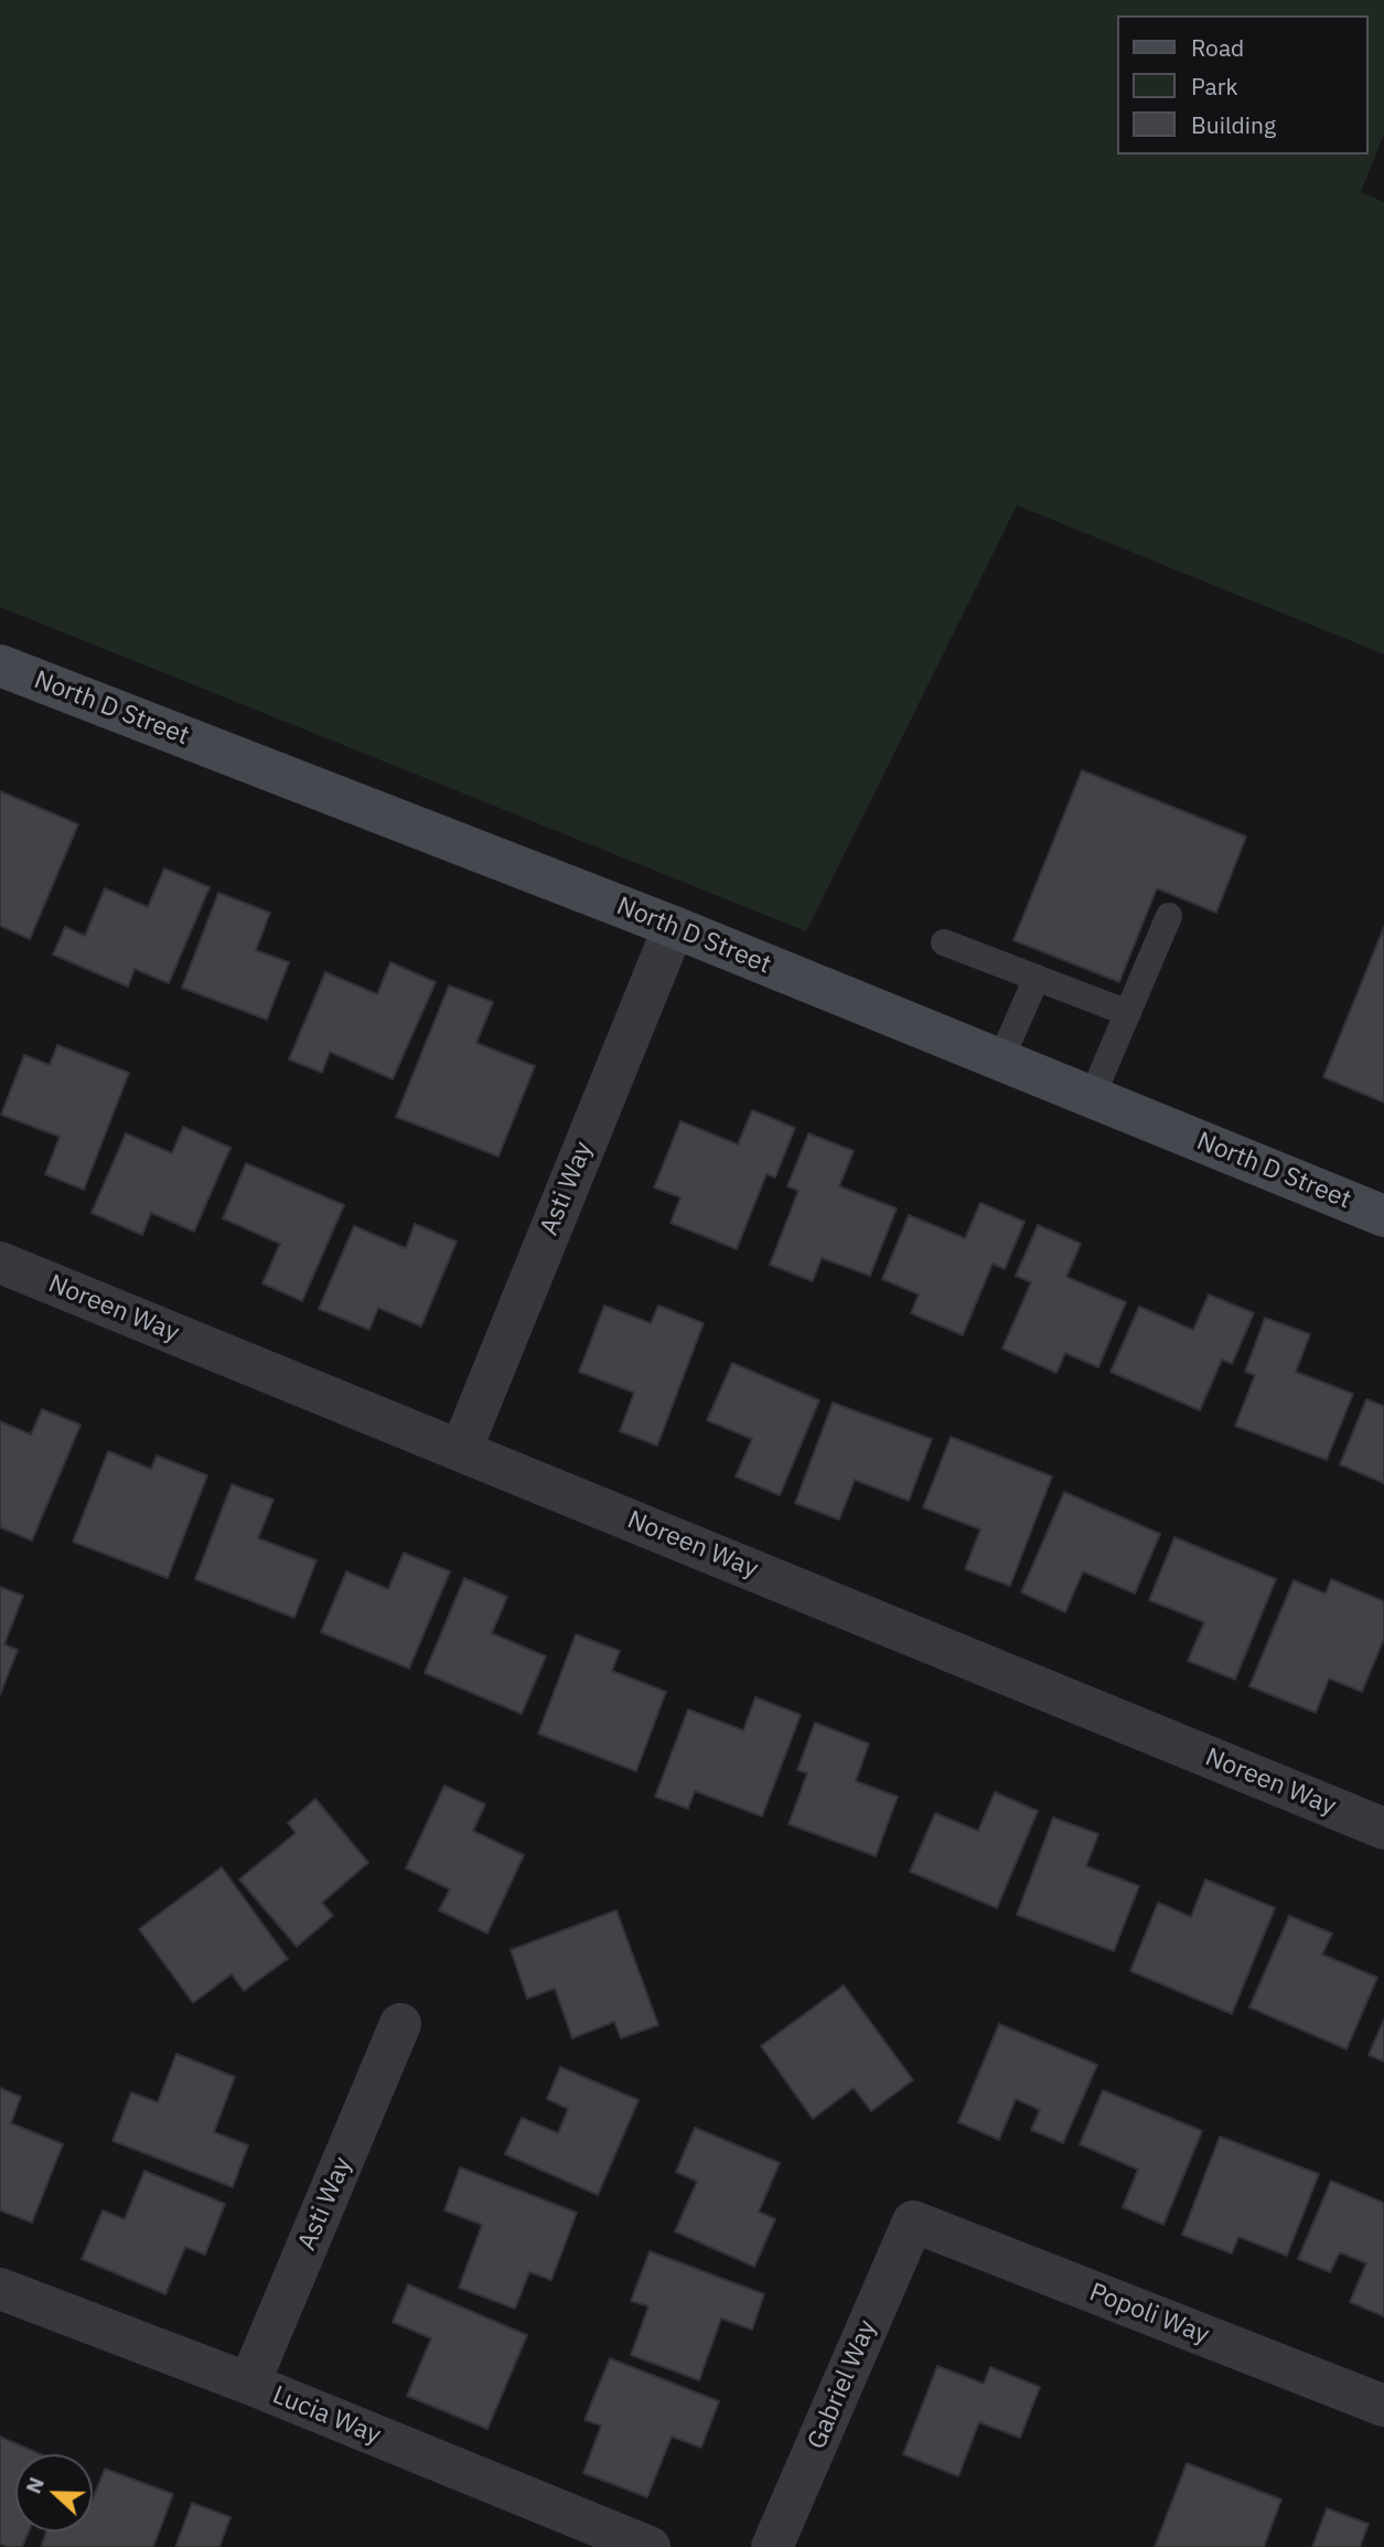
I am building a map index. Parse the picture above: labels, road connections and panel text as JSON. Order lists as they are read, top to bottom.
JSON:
{
  "streets": {
    "street": [
      "North D Street",
      "Asti Way",
      "Noreen Way",
      "Popoli Way",
      "Gabriel Way",
      "Lucia Way"
    ]
  },
  "crossings": [
    ["North D Street", "Asti Way"],
    ["Asti Way", "Noreen Way"],
    ["Asti Way", "Lucia Way"],
    ["Popoli Way", "Gabriel Way"]
  ],
  "legend": ["Road", "Park", "Building"],
  "north": "left"
}
